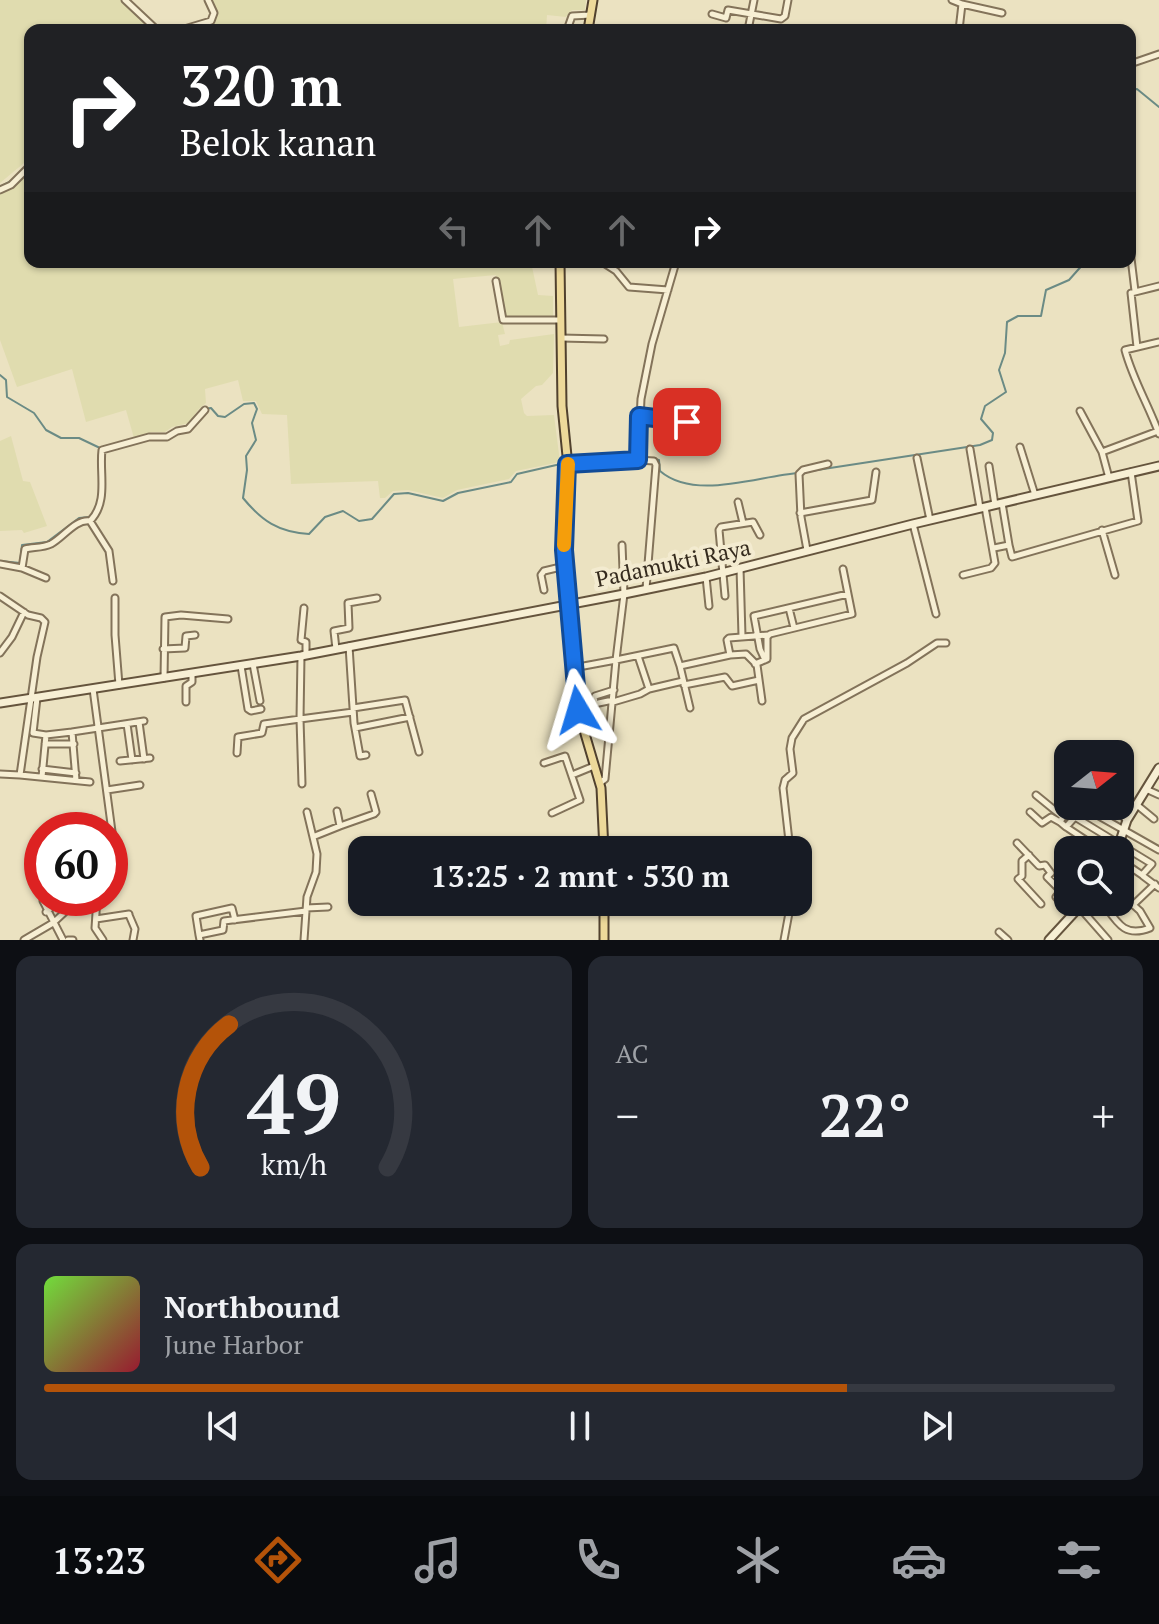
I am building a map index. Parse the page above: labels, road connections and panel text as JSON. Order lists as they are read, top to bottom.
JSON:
{
  "streets": {
    "street": ["Padamukti Raya"]
  },
  "north": "right",
  "page": {
    "turn": ["320 m", "Belok kanan"],
    "limit": "60",
    "trip": "13:25 · 2 mnt · 530 m",
    "tile": "AC",
    "heat": ["−", "22°", "+"],
    "song": ["Northbound", "June Harbor"],
    "tabs": "13:23",
    "gauge": ["49", "km/h"]
  }
}
